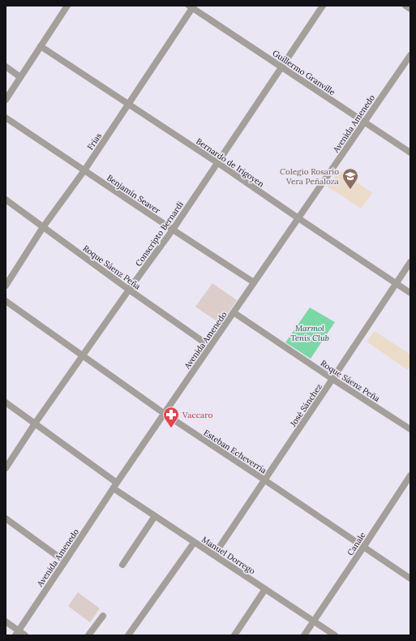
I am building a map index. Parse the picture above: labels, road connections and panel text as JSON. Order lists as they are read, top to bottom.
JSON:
{
  "streets": {
    "street": [
      "Guillermo Granville",
      "Avenida Amenedo",
      "Frías",
      "Bernardo de Irigoyen",
      "Benjamín Seaver",
      "Conscripto Bernardi",
      "Roque Sáenz Peña",
      "José Sánchez",
      "Esteban Echeverría",
      "Canale",
      "Manuel Dorrego"
    ]
  },
  "crossings": [
    ["Guillermo Granville", "Avenida Amenedo"],
    ["Guillermo Granville", "Frías"],
    ["Guillermo Granville", "Conscripto Bernardi"],
    ["Avenida Amenedo", "Bernardo de Irigoyen"],
    ["Avenida Amenedo", "Benjamín Seaver"],
    ["Avenida Amenedo", "Roque Sáenz Peña"],
    ["Avenida Amenedo", "Esteban Echeverría"],
    ["Avenida Amenedo", "Manuel Dorrego"],
    ["Frías", "Bernardo de Irigoyen"],
    ["Frías", "Benjamín Seaver"],
    ["Frías", "Roque Sáenz Peña"],
    ["Bernardo de Irigoyen", "Conscripto Bernardi"],
    ["Bernardo de Irigoyen", "José Sánchez"],
    ["Benjamín Seaver", "Conscripto Bernardi"],
    ["Conscripto Bernardi", "Roque Sáenz Peña"],
    ["Conscripto Bernardi", "Esteban Echeverría"],
    ["Roque Sáenz Peña", "José Sánchez"],
    ["José Sánchez", "Esteban Echeverría"],
    ["José Sánchez", "Manuel Dorrego"],
    ["Esteban Echeverría", "Canale"],
    ["Canale", "Manuel Dorrego"]
  ],
  "parks": ["Marmol Tenis Club"],
  "places": {
    "school or university": ["Colegio Rosario Vera Peñaloza"],
    "pharmacy": ["Vaccaro"]
  }
}
